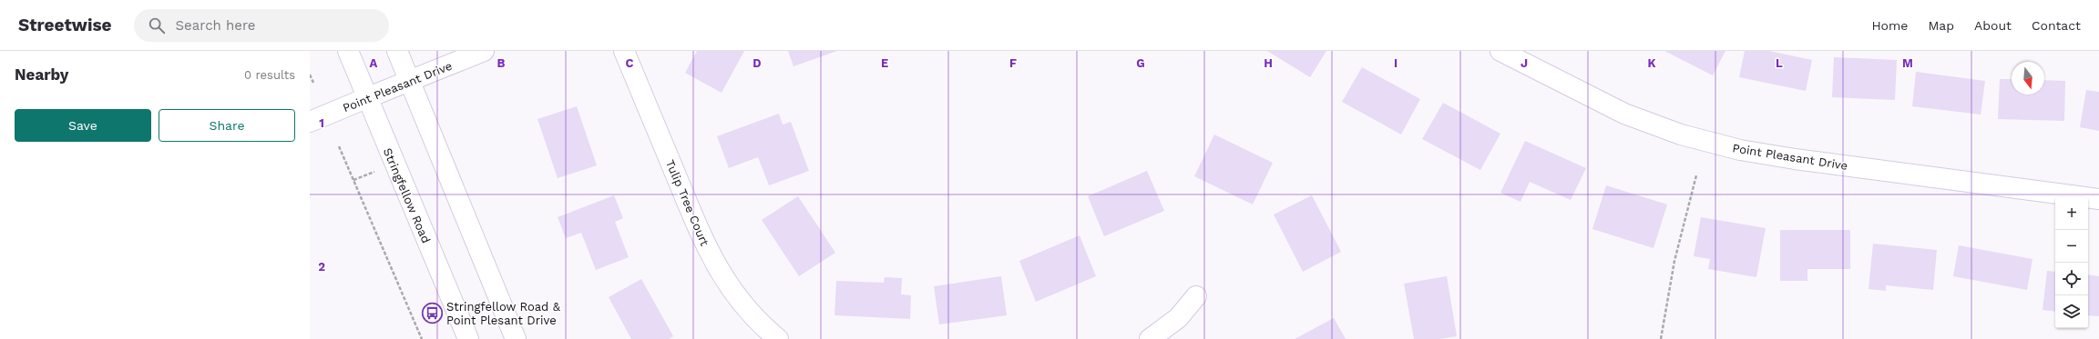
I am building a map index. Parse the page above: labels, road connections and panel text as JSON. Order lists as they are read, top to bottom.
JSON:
{
  "streets": {
    "street": ["Point Pleasant Drive", "Stringfellow Road", "Tulip Tree Court"]
  },
  "crossings": [
    ["Point Pleasant Drive", "Stringfellow Road"]
  ],
  "places": {
    "bus stop": ["Stringfellow Road & Point Plesant Drive"]
  },
  "north": "bottom",
  "page": {
    "header": "Streetwise",
    "search": "Search here",
    "nav": [
      "Home",
      "Map",
      "About",
      "Contact"
    ],
    "heading": ["Nearby", "0 results"],
    "buttons": ["Save", "Share"],
    "map_buttons": ["+", "−"]
  },
  "grid": {
    "columns": [
      "A",
      "B",
      "C",
      "D",
      "E",
      "F",
      "G",
      "H",
      "I",
      "J",
      "K",
      "L",
      "M"
    ],
    "rows": ["1", "2"]
  }
}
